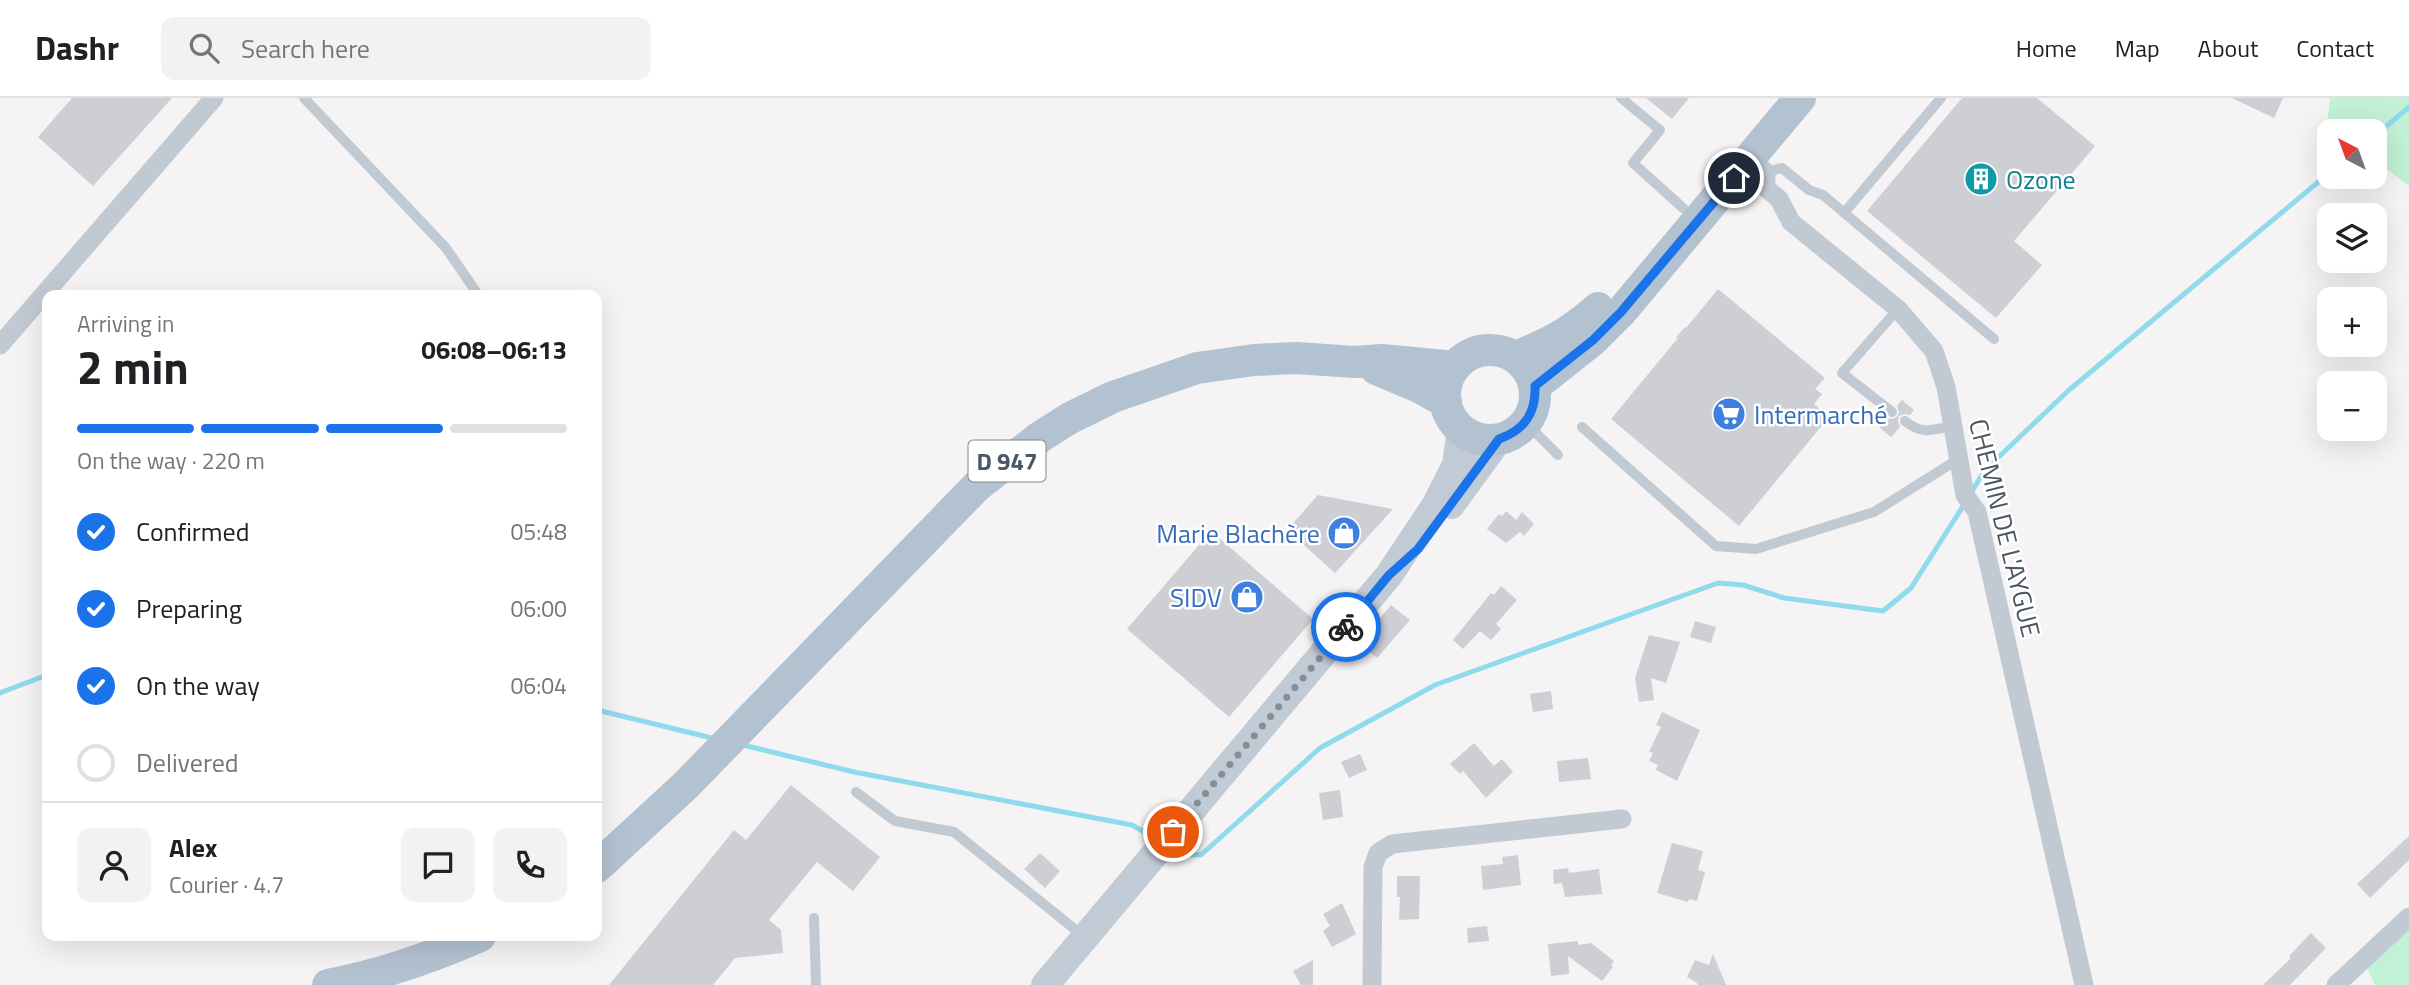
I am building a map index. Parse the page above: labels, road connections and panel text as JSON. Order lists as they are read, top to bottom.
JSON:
{
  "streets": {
    "main road": ["D 947"],
    "street": ["CHEMIN DE L'AYGUE"]
  },
  "places": {
    "building": ["Ozone"],
    "supermarket": ["Intermarché"],
    "shop": ["Marie Blachère", "SIDV"]
  },
  "north": "top left",
  "page": {
    "header": "Dashr",
    "search": "Search here",
    "nav": [
      "Home",
      "Map",
      "About",
      "Contact"
    ],
    "map_buttons": ["+", "−"],
    "heading": ["2 min", "Arriving in", "06:08–06:13"],
    "panel": ["Alex", "Courier · 4.7"],
    "bar": "On the way · 220 m",
    "list": [
      ["Confirmed", "05:48"],
      ["Preparing", "06:00"],
      ["On the way", "06:04"],
      "Delivered"
    ]
  }
}
